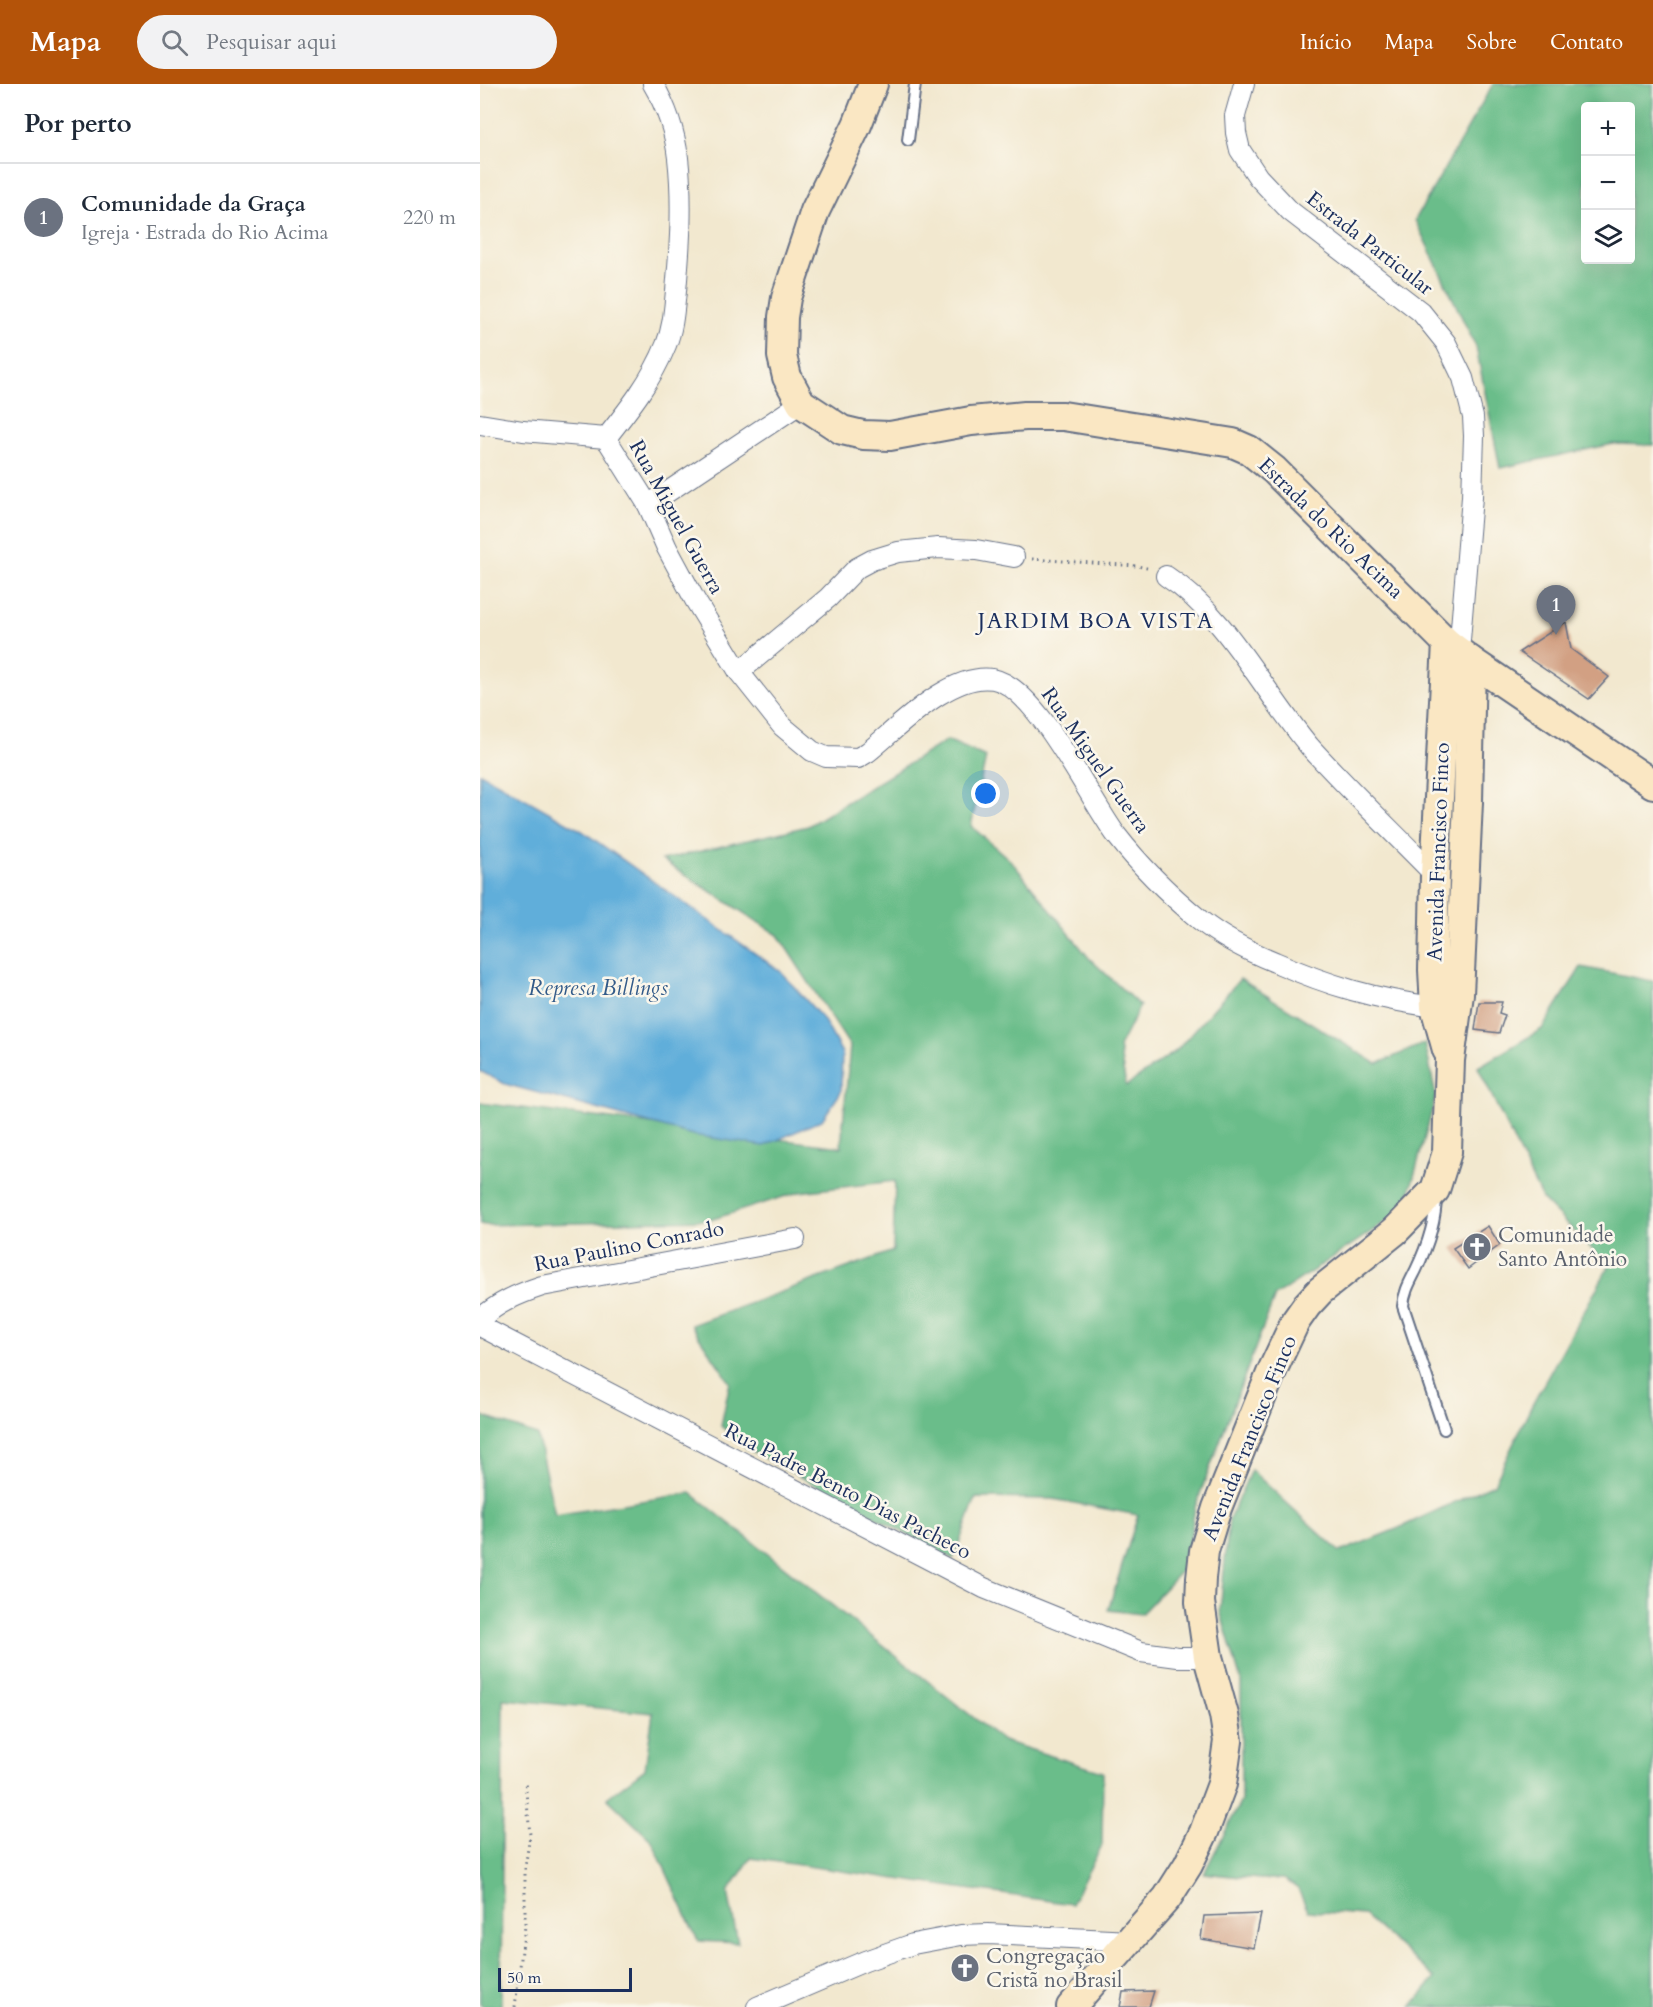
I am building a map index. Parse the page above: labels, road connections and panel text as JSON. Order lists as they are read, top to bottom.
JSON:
{
  "streets": {
    "street": [
      "Estrada Particular",
      "Rua Miguel Guerra",
      "Estrada do Rio Acima",
      "Avenida Francisco Finco",
      "Rua Paulino Conrado",
      "Rua Padre Bento Dias Pacheco"
    ]
  },
  "crossings": [
    ["Estrada Particular", "Avenida Francisco Finco"],
    ["Rua Miguel Guerra", "Avenida Francisco Finco"],
    ["Estrada do Rio Acima", "Avenida Francisco Finco"],
    ["Avenida Francisco Finco", "Rua Padre Bento Dias Pacheco"]
  ],
  "districts": ["JARDIM BOA VISTA"],
  "water": ["Represa Billings"],
  "places": {
    "church": ["Comunidade Santo Antônio", "Congregação Cristã no Brasil"]
  },
  "scale_bar": "50 m",
  "page": {
    "header": "Mapa",
    "search": "Pesquisar aqui",
    "nav": [
      "Início",
      "Mapa",
      "Sobre",
      "Contato"
    ],
    "heading": "Por perto",
    "map_buttons": ["+", "−"],
    "list": [
      {
        "mark": "1",
        "name": "Comunidade da Graça",
        "note": "Igreja · Estrada do Rio Acima",
        "value": "220 m"
      }
    ],
    "pins": "1",
    "scale": "50 m"
  }
}
